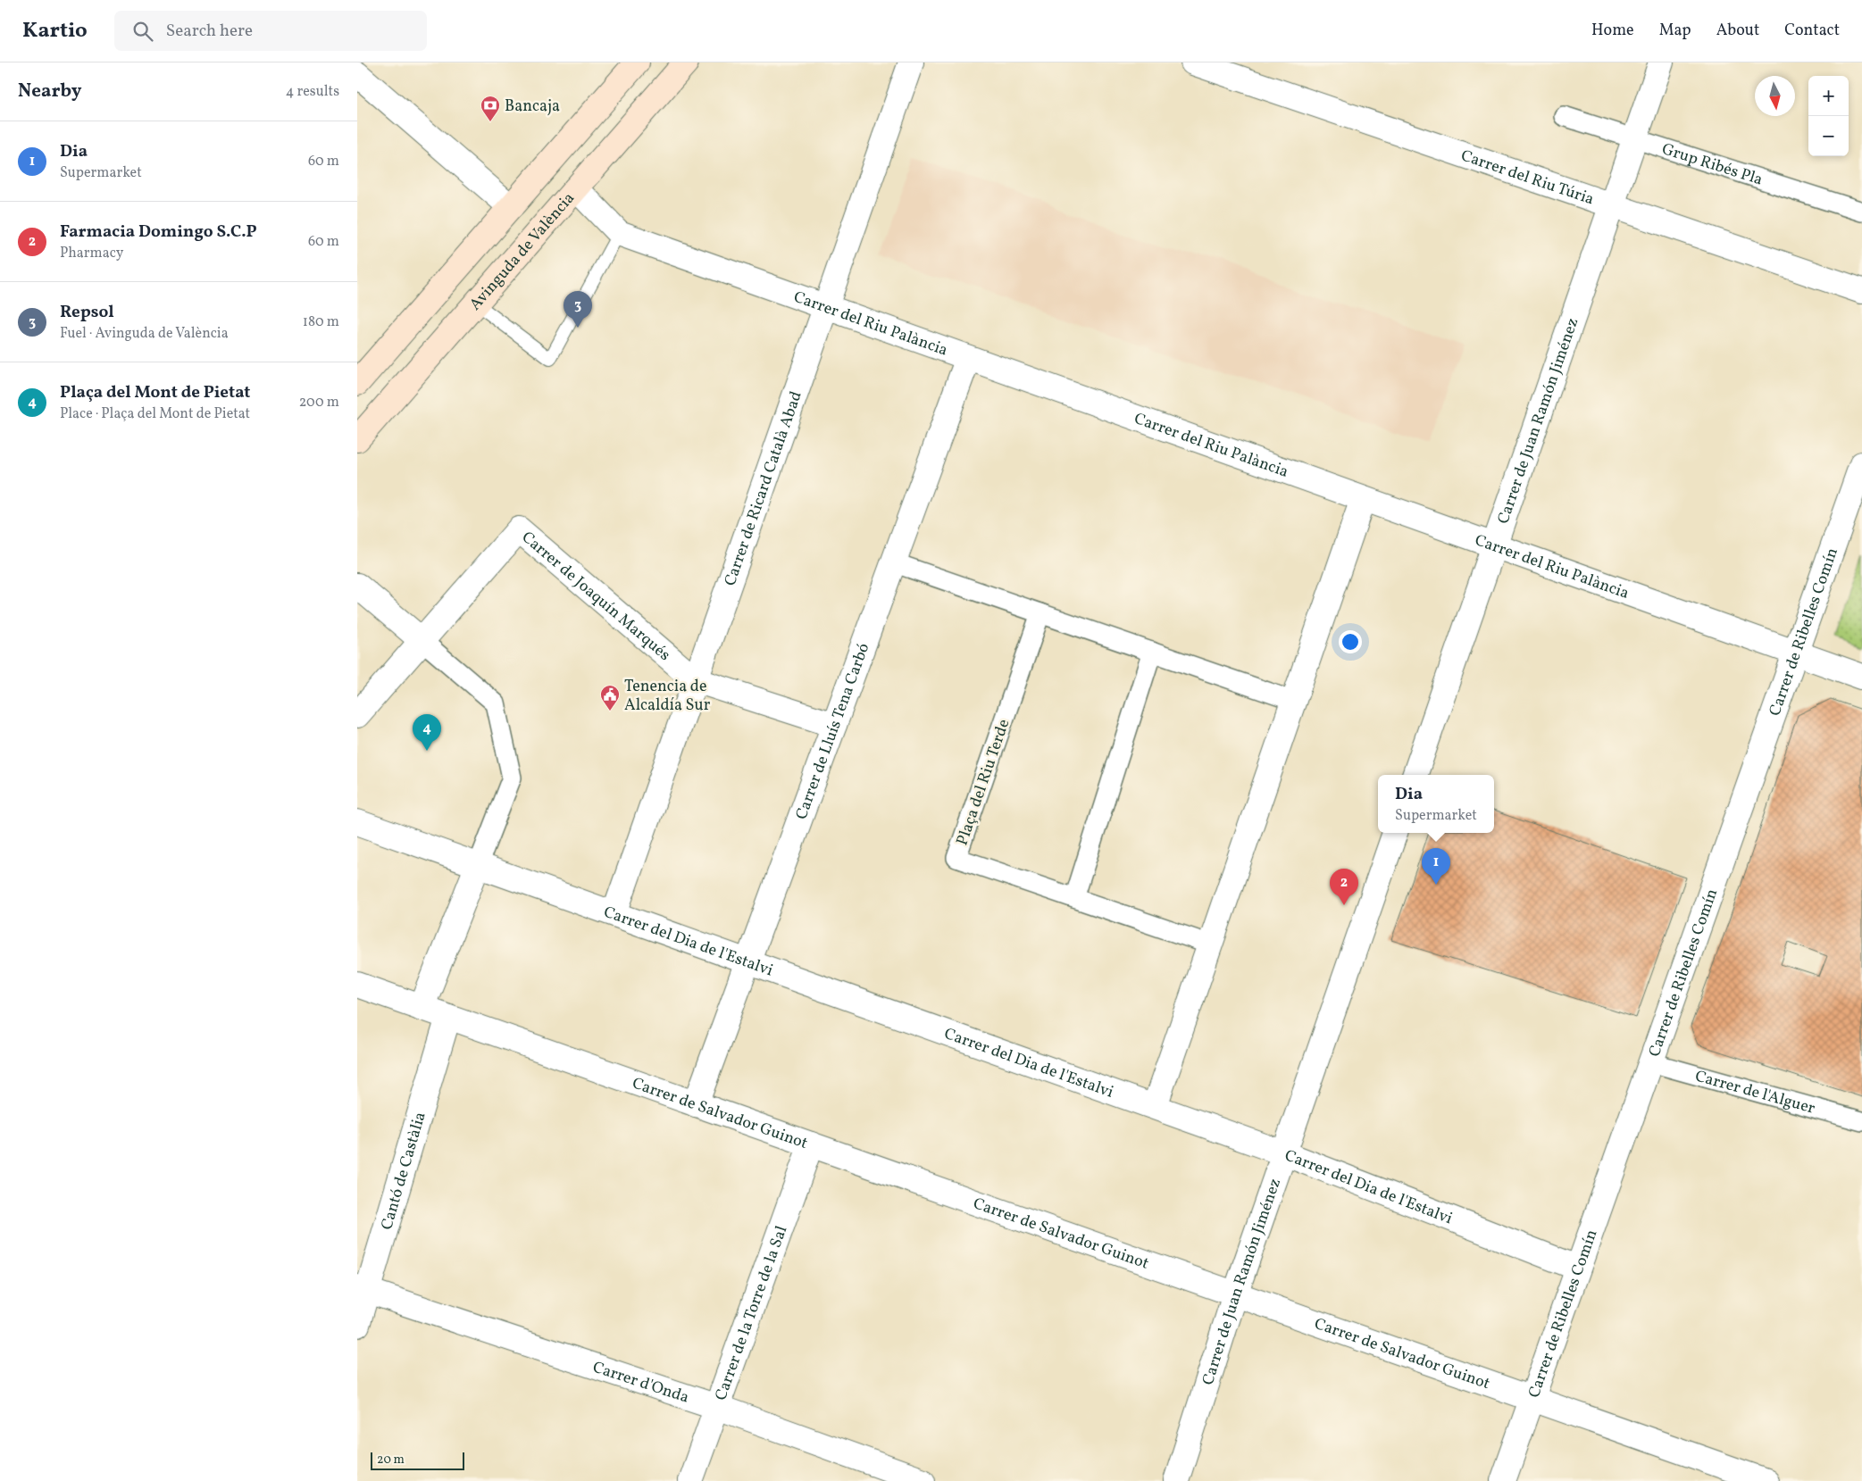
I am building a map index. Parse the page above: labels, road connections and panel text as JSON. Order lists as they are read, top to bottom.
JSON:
{
  "streets": {
    "main road": ["Avinguda de València"],
    "street": [
      "Grup Ribés Pla",
      "Carrer del Riu Túria",
      "Carrer del Riu Palància",
      "Carrer de Juan Ramón Jiménez",
      "Carrer de Ricard Català Abad",
      "Carrer de Joaquín Marqués",
      "Carrer de Ribelles Comín",
      "Carrer de Lluís Tena Carbó",
      "Plaça del Riu Terde",
      "Carrer del Dia de l'Estalvi",
      "Carrer de l'Alguer",
      "Carrer de Salvador Guinot",
      "Cantó de Castàlia",
      "Carrer de la Torre de la Sal",
      "Carrer d'Onda"
    ]
  },
  "crossings": [
    ["Grup Ribés Pla", "Carrer de Juan Ramón Jiménez"],
    ["Carrer del Riu Túria", "Carrer de Juan Ramón Jiménez"],
    ["Avinguda de València", "Carrer del Riu Palància"],
    ["Carrer del Riu Palància", "Carrer de Juan Ramón Jiménez"],
    ["Carrer del Riu Palància", "Carrer de Ricard Català Abad"],
    ["Carrer del Riu Palància", "Carrer de Ribelles Comín"],
    ["Carrer del Riu Palància", "Carrer de Lluís Tena Carbó"],
    ["Carrer de Juan Ramón Jiménez", "Carrer del Dia de l'Estalvi"],
    ["Carrer de Juan Ramón Jiménez", "Carrer de Salvador Guinot"],
    ["Carrer de Ricard Català Abad", "Carrer de Joaquín Marqués"],
    ["Carrer de Ricard Català Abad", "Carrer del Dia de l'Estalvi"],
    ["Carrer de Joaquín Marqués", "Carrer de Lluís Tena Carbó"],
    ["Carrer de Ribelles Comín", "Carrer del Dia de l'Estalvi"],
    ["Carrer de Ribelles Comín", "Carrer de l'Alguer"],
    ["Carrer de Ribelles Comín", "Carrer de Salvador Guinot"],
    ["Carrer de Lluís Tena Carbó", "Carrer del Dia de l'Estalvi"],
    ["Carrer de Lluís Tena Carbó", "Carrer de Salvador Guinot"],
    ["Carrer de Salvador Guinot", "Cantó de Castàlia"],
    ["Carrer de Salvador Guinot", "Carrer de la Torre de la Sal"],
    ["Cantó de Castàlia", "Carrer d'Onda"],
    ["Carrer de la Torre de la Sal", "Carrer d'Onda"]
  ],
  "places": {
    "bank": ["Bancaja"],
    "public building": ["Tenencia de Alcaldía Sur"]
  },
  "scale_bar": "20 m",
  "north": "bottom",
  "page": {
    "header": "Kartio",
    "search": "Search here",
    "nav": [
      "Home",
      "Map",
      "About",
      "Contact"
    ],
    "heading": ["Nearby", "4 results"],
    "map_buttons": ["+", "−"],
    "list": [
      {
        "mark": "1",
        "name": "Dia",
        "note": "Supermarket",
        "value": "60 m"
      },
      {
        "mark": "2",
        "name": "Farmacia Domingo S.C.P",
        "note": "Pharmacy",
        "value": "60 m"
      },
      {
        "mark": "3",
        "name": "Repsol",
        "note": "Fuel · Avinguda de València",
        "value": "180 m"
      },
      {
        "mark": "4",
        "name": "Plaça del Mont de Pietat",
        "note": "Place · Plaça del Mont de Pietat",
        "value": "200 m"
      }
    ],
    "pins": [
      "3",
      "4",
      "1",
      "2"
    ],
    "popup": ["Dia", "Supermarket"],
    "scale": "20 m"
  }
}
